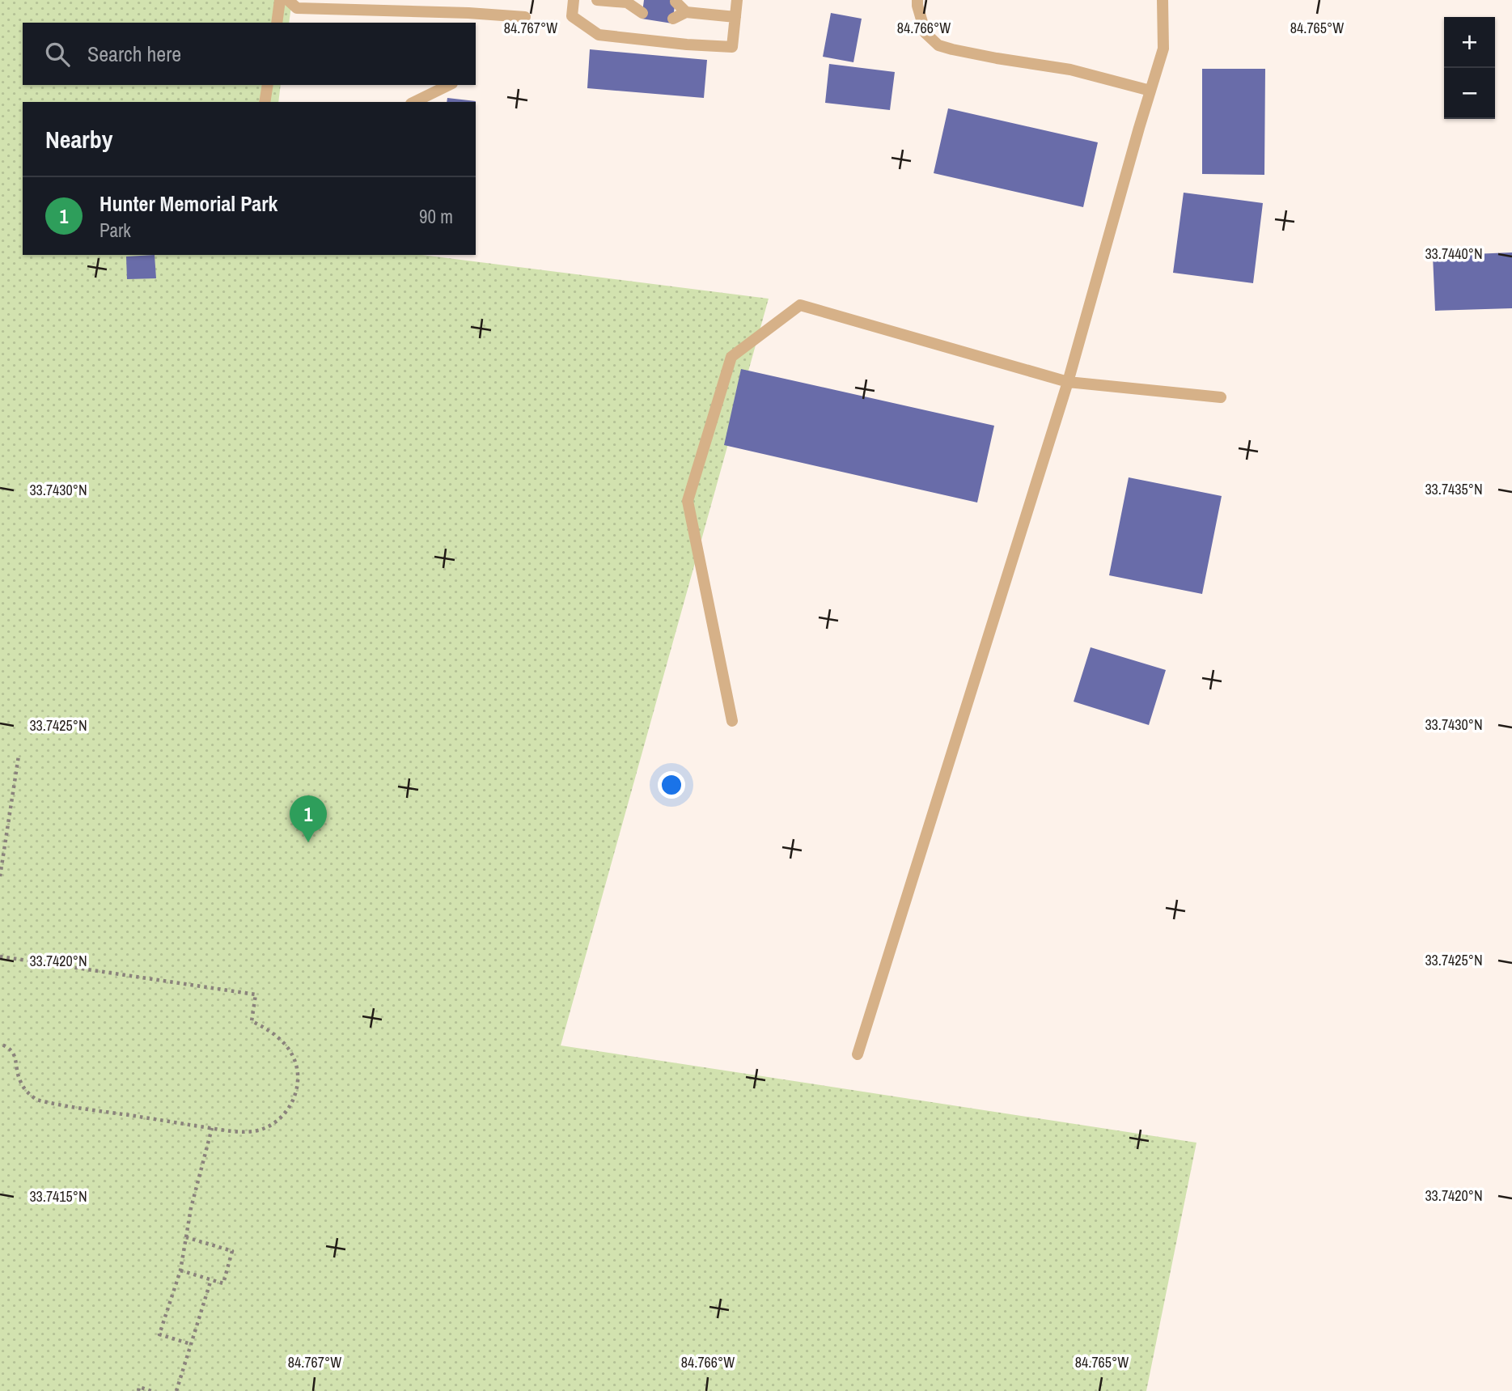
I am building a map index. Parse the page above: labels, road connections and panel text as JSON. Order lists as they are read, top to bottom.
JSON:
{
  "page": {
    "map_buttons": ["+", "−"],
    "search": "Search here",
    "heading": "Nearby",
    "list": [
      {
        "mark": "1",
        "name": "Hunter Memorial Park",
        "note": "Park",
        "value": "90 m"
      }
    ],
    "pins": "1"
  },
  "coordinates": [
    "84.767°W",
    "84.766°W",
    "84.765°W",
    "33.7440°N",
    "33.7435°N",
    "33.7430°N",
    "33.7425°N",
    "33.7420°N",
    "33.7415°N"
  ]
}
